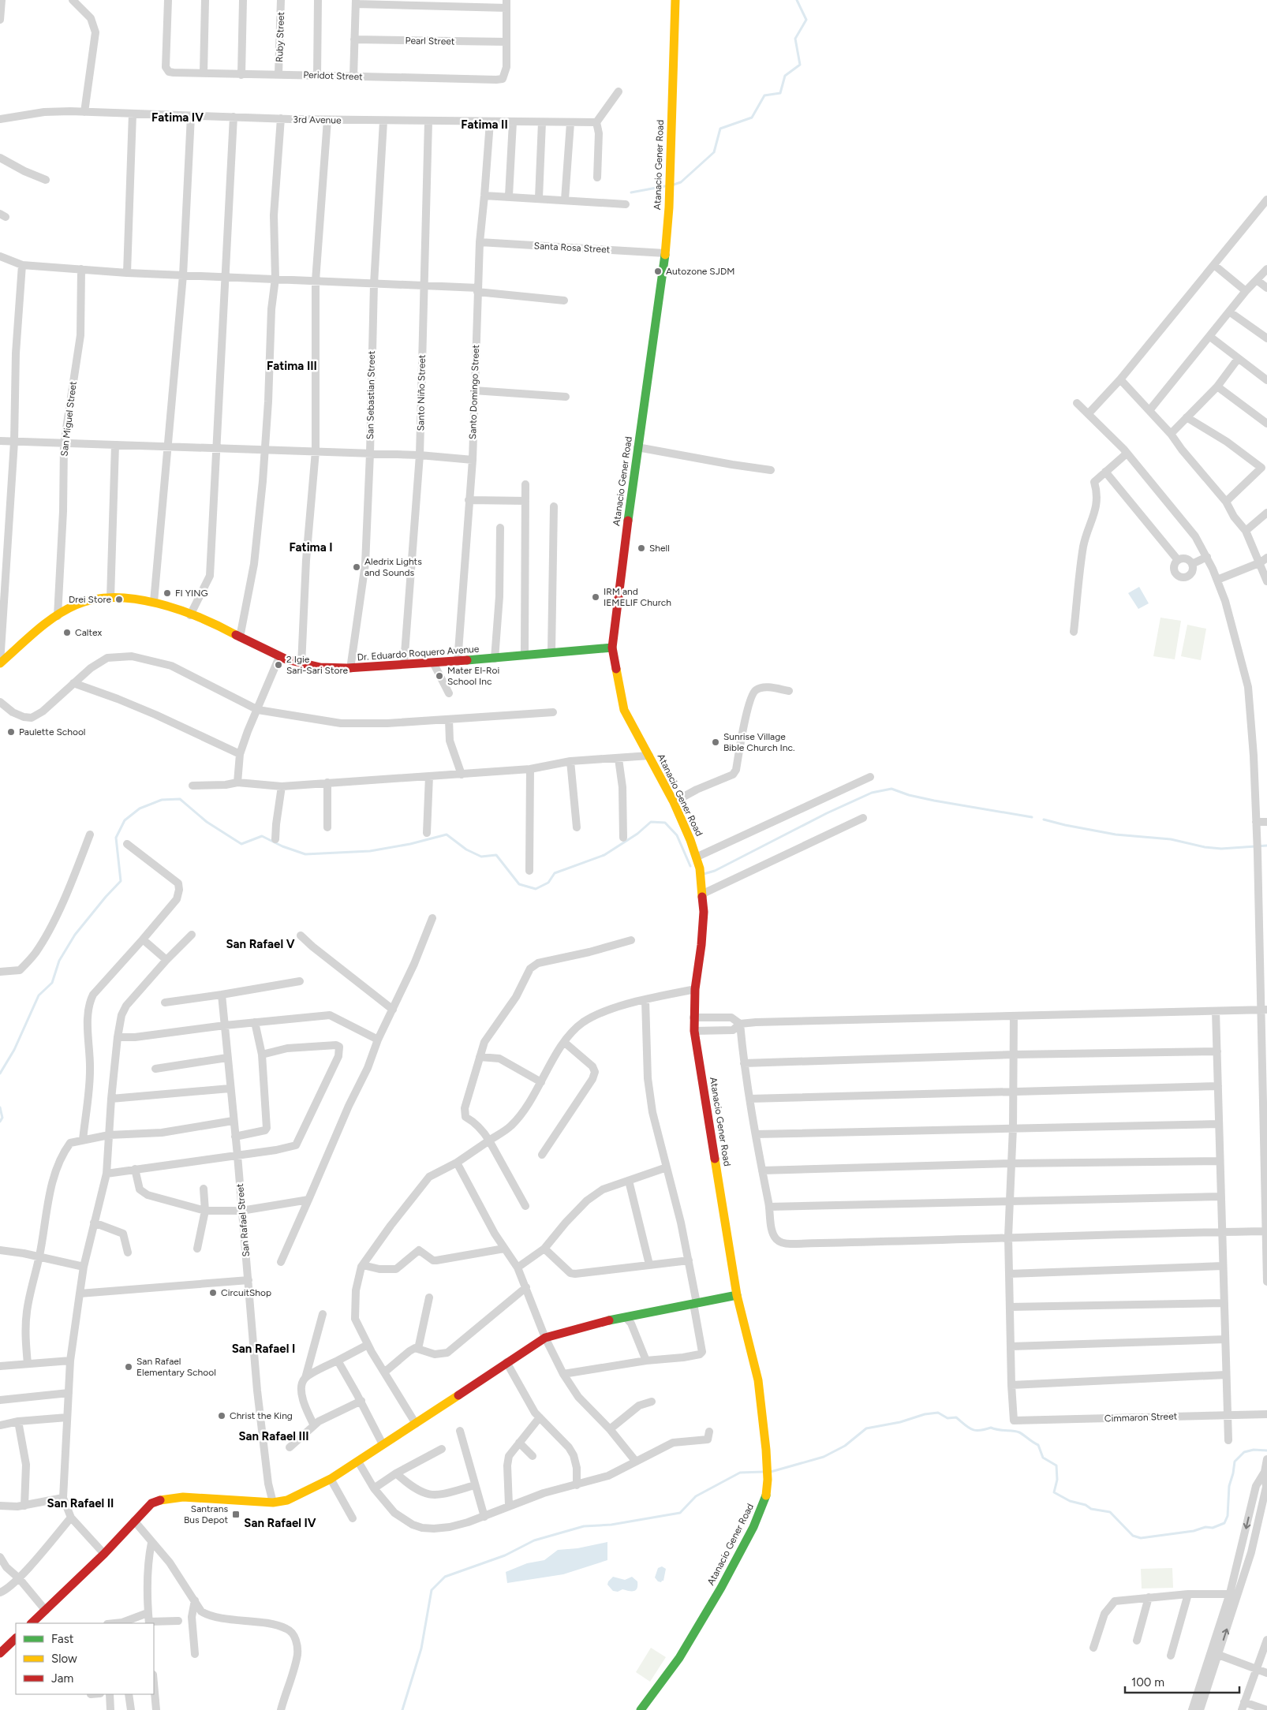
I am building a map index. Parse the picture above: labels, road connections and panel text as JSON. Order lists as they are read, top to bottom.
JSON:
{
  "streets": {
    "main road": ["Atanacio Gener Road", "Dr. Eduardo Roquero Avenue"],
    "street": [
      "Ruby Street",
      "Pearl Street",
      "Peridot Street",
      "3rd Avenue",
      "Santa Rosa Street",
      "Santo Domingo Street",
      "Santo Niño Street",
      "San Sebastian Street",
      "San Miguel Street",
      "San Rafael Street",
      "Cimmaron Street"
    ]
  },
  "crossings": [
    ["Ruby Street", "Peridot Street"],
    ["Pearl Street", "Peridot Street"],
    ["3rd Avenue", "Santo Domingo Street"],
    ["3rd Avenue", "Santo Niño Street"],
    ["3rd Avenue", "San Sebastian Street"],
    ["Atanacio Gener Road", "Santa Rosa Street"],
    ["Atanacio Gener Road", "Dr. Eduardo Roquero Avenue"],
    ["Santa Rosa Street", "Santo Domingo Street"],
    ["Santo Domingo Street", "Dr. Eduardo Roquero Avenue"],
    ["Santo Niño Street", "Dr. Eduardo Roquero Avenue"],
    ["San Sebastian Street", "Dr. Eduardo Roquero Avenue"],
    ["San Miguel Street", "Dr. Eduardo Roquero Avenue"]
  ],
  "districts": [
    "Fatima IV",
    "Fatima II",
    "Fatima III",
    "Fatima I",
    "San Rafael V",
    "San Rafael I",
    "San Rafael III",
    "San Rafael II",
    "San Rafael IV"
  ],
  "places": {
    "other": [
      "Autozone SJDM",
      "Shell",
      "Aledrix Lights and Sounds",
      "FI YING",
      "IRM and IEMELIF Church",
      "Drei Store",
      "Caltex",
      "2 Igie Sari-Sari Store",
      "Mater El-Roi School Inc",
      "Paulette School",
      "Sunrise Village Bible Church Inc.",
      "CircuitShop",
      "San Rafael Elementary School",
      "Christ the King"
    ],
    "transit": ["Santrans Bus Depot"]
  },
  "legend": ["Fast", "Slow", "Jam"],
  "scale_bar": "100 m"
}
